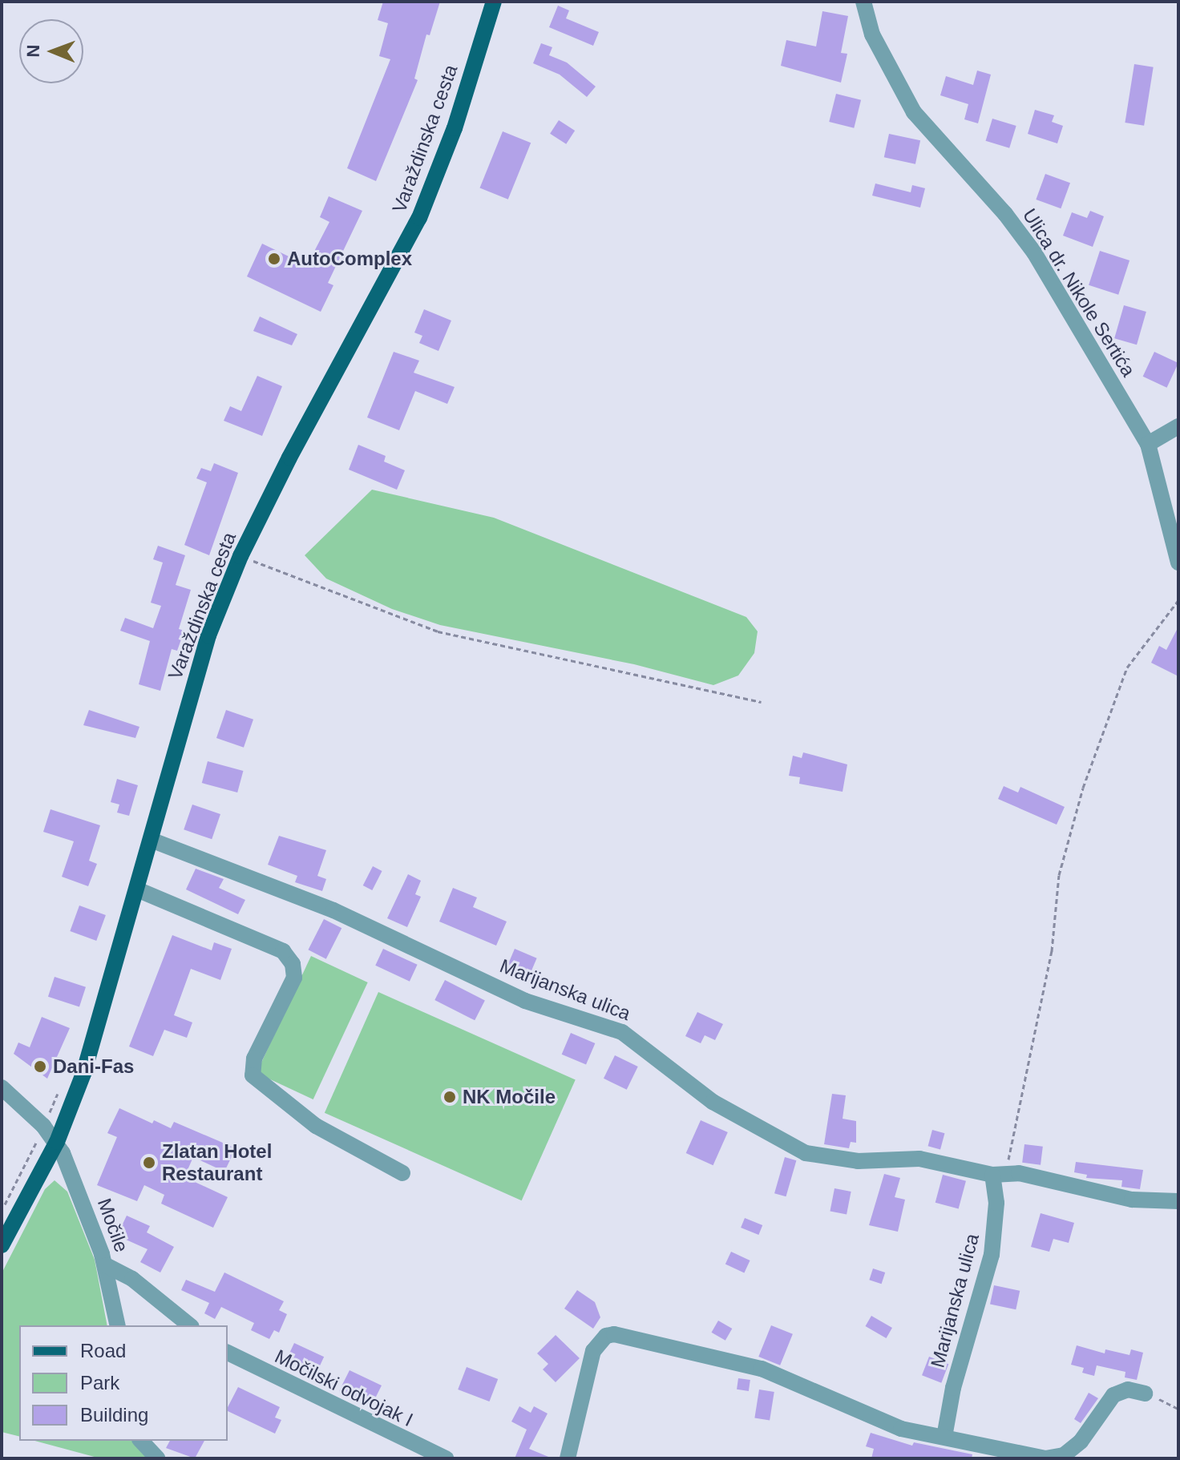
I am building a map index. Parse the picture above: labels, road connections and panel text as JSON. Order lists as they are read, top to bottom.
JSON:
{
  "streets": {
    "main road": ["Varaždinska cesta"],
    "street": [
      "Ulica dr. Nikole Sertića",
      "Marijanska ulica",
      "Močile",
      "Močilski odvojak I"
    ]
  },
  "crossings": [
    ["Varaždinska cesta", "Marijanska ulica"],
    ["Varaždinska cesta", "Močile"]
  ],
  "places": [
    "AutoComplex",
    "Dani-Fas",
    "NK Močile",
    "Zlatan Hotel Restaurant"
  ],
  "legend": ["Road", "Park", "Building"],
  "north": "left"
}
